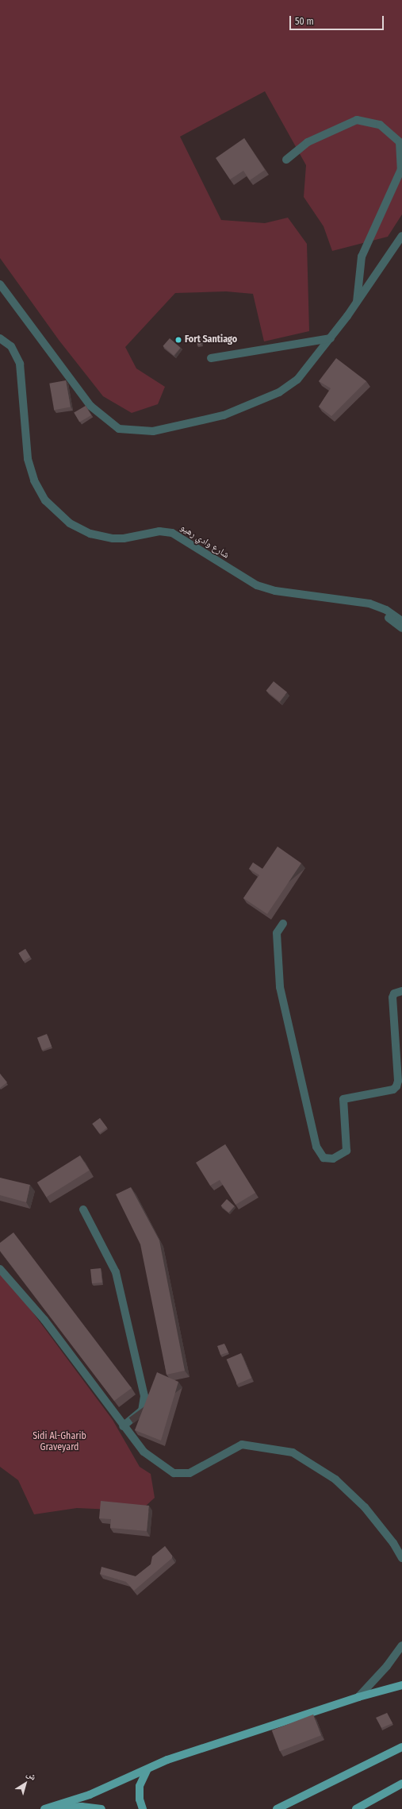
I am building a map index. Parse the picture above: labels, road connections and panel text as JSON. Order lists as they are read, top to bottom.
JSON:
{
  "streets": {
    "street": ["شارع وادي رهيو"]
  },
  "parks": ["Sidi Al-Gharib Graveyard"],
  "places": ["Fort Santiago"],
  "scale_bar": "50 m",
  "north": "top right"
}
